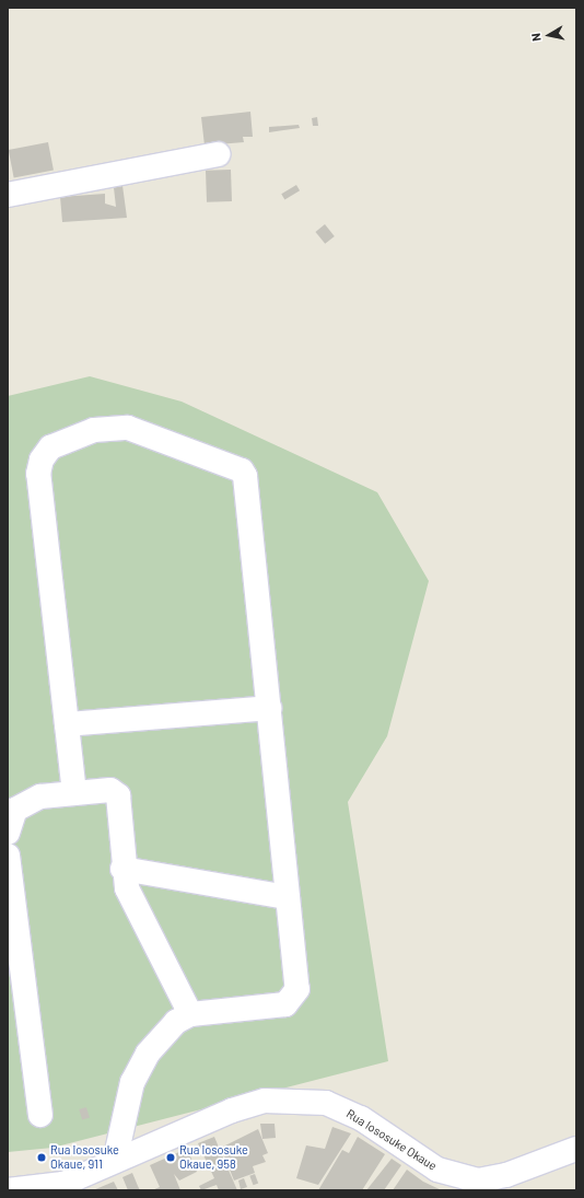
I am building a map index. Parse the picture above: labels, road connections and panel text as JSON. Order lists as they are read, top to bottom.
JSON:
{
  "streets": {
    "street": ["Rua Iososuke Okaue"]
  },
  "places": ["Rua Iososuke Okaue, 911", "Rua Iososuke Okaue, 958"],
  "north": "left"
}
